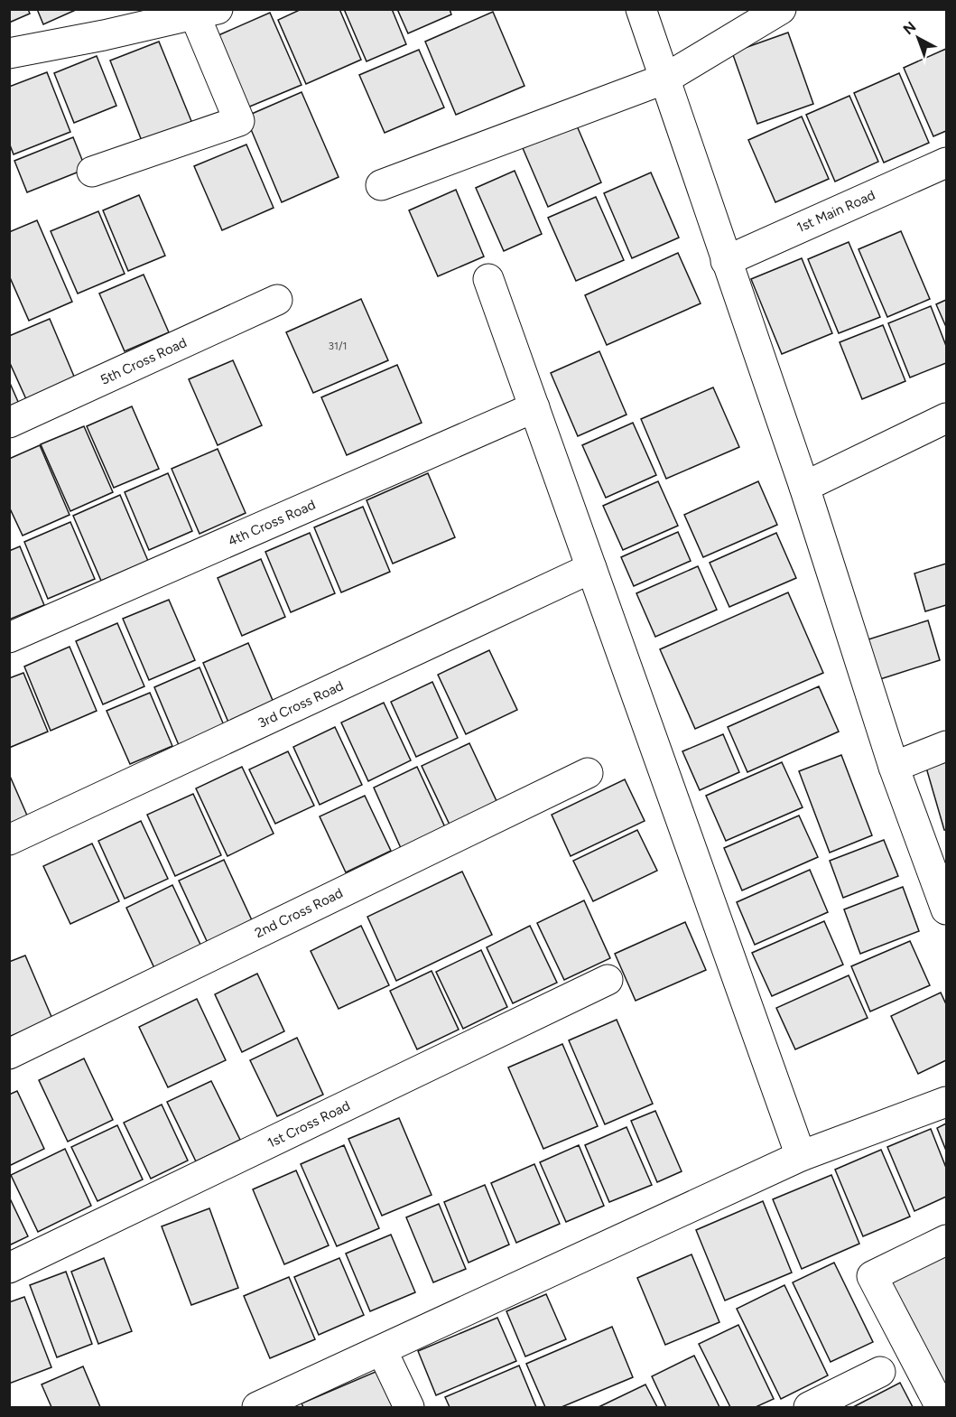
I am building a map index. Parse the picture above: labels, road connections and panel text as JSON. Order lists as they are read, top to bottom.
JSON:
{
  "streets": {
    "street": [
      "1st Main Road",
      "5th Cross Road",
      "4th Cross Road",
      "3rd Cross Road",
      "2nd Cross Road",
      "1st Cross Road"
    ]
  },
  "house_numbers": ["31/1"],
  "north": "top left"
}
